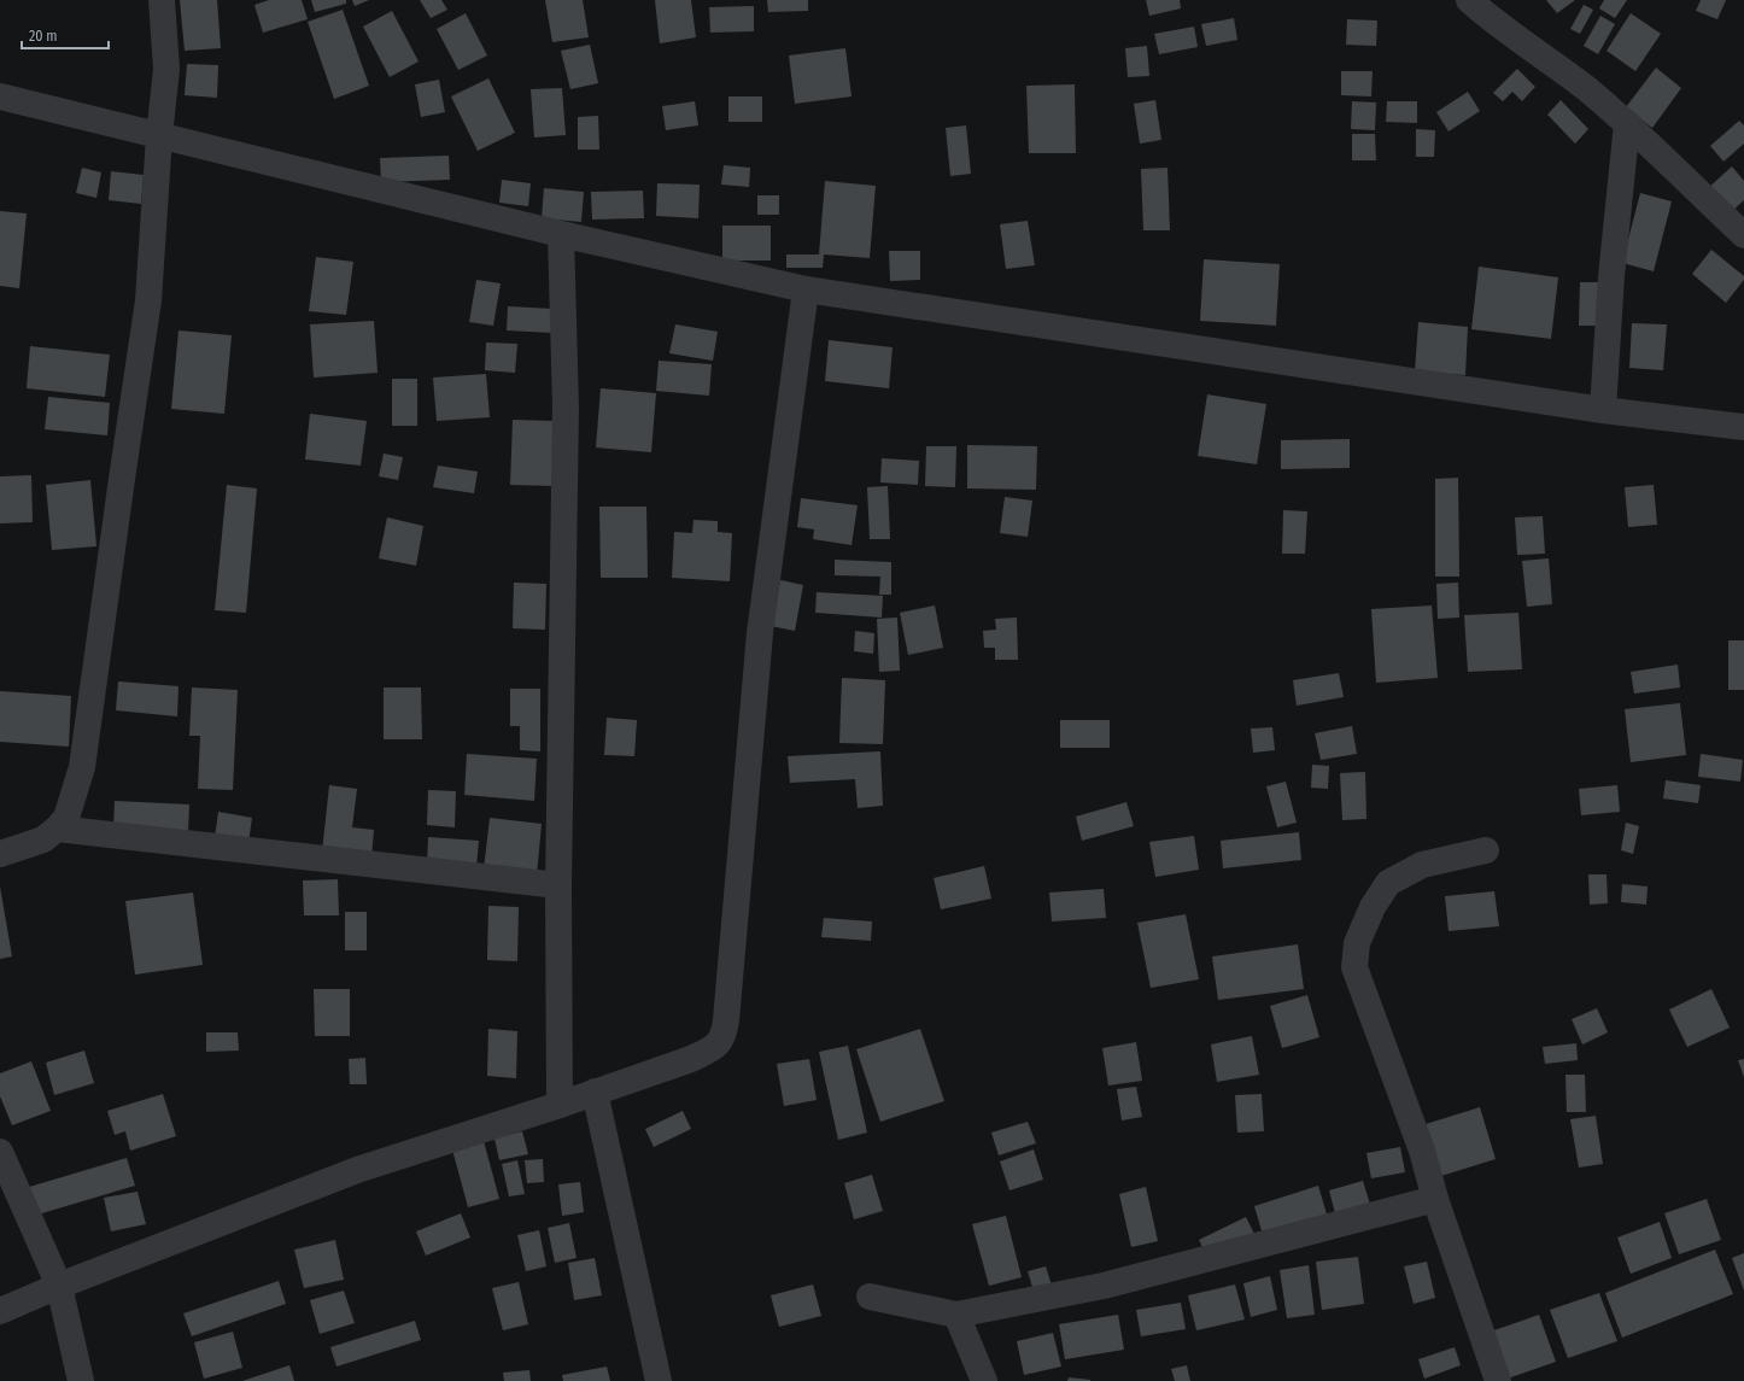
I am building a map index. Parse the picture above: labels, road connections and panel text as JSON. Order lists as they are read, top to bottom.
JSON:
{
  "scale_bar": "20 m"
}
